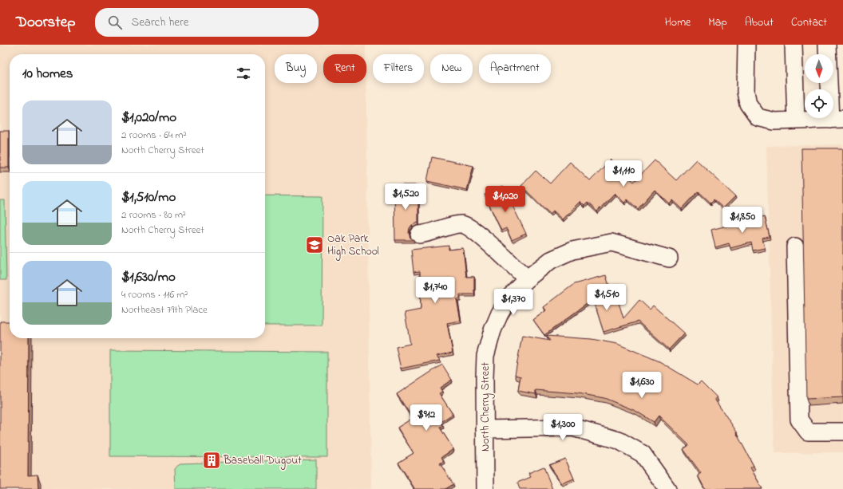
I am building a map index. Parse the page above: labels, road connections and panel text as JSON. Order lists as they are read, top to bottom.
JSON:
{
  "streets": {
    "street": ["North Cherry Street"]
  },
  "places": {
    "school or university": ["Oak Park High School"],
    "building": ["Baseball Dugout"]
  },
  "north": "bottom",
  "page": {
    "header": "Doorstep",
    "search": "Search here",
    "nav": [
      "Home",
      "Map",
      "About",
      "Contact"
    ],
    "chip": [
      "Buy",
      "Rent",
      "Filters",
      "New",
      "Apartment"
    ],
    "heading": "10 homes",
    "list": [
      {
        "name": "$1,020/mo",
        "note": "2 rooms · 64 m² · North Cherry Street"
      },
      {
        "name": "$1,510/mo",
        "note": "2 rooms · 80 m² · North Cherry Street"
      },
      {
        "name": "$1,630/mo",
        "note": "4 rooms · 116 m² · Northeast 79th Place"
      }
    ],
    "price": [
      "$1,110",
      "$1,520",
      "$1,020",
      "$1,850",
      "$1,740",
      "$1,510",
      "$1,370",
      "$1,630",
      "$912",
      "$1,300"
    ]
  }
}
